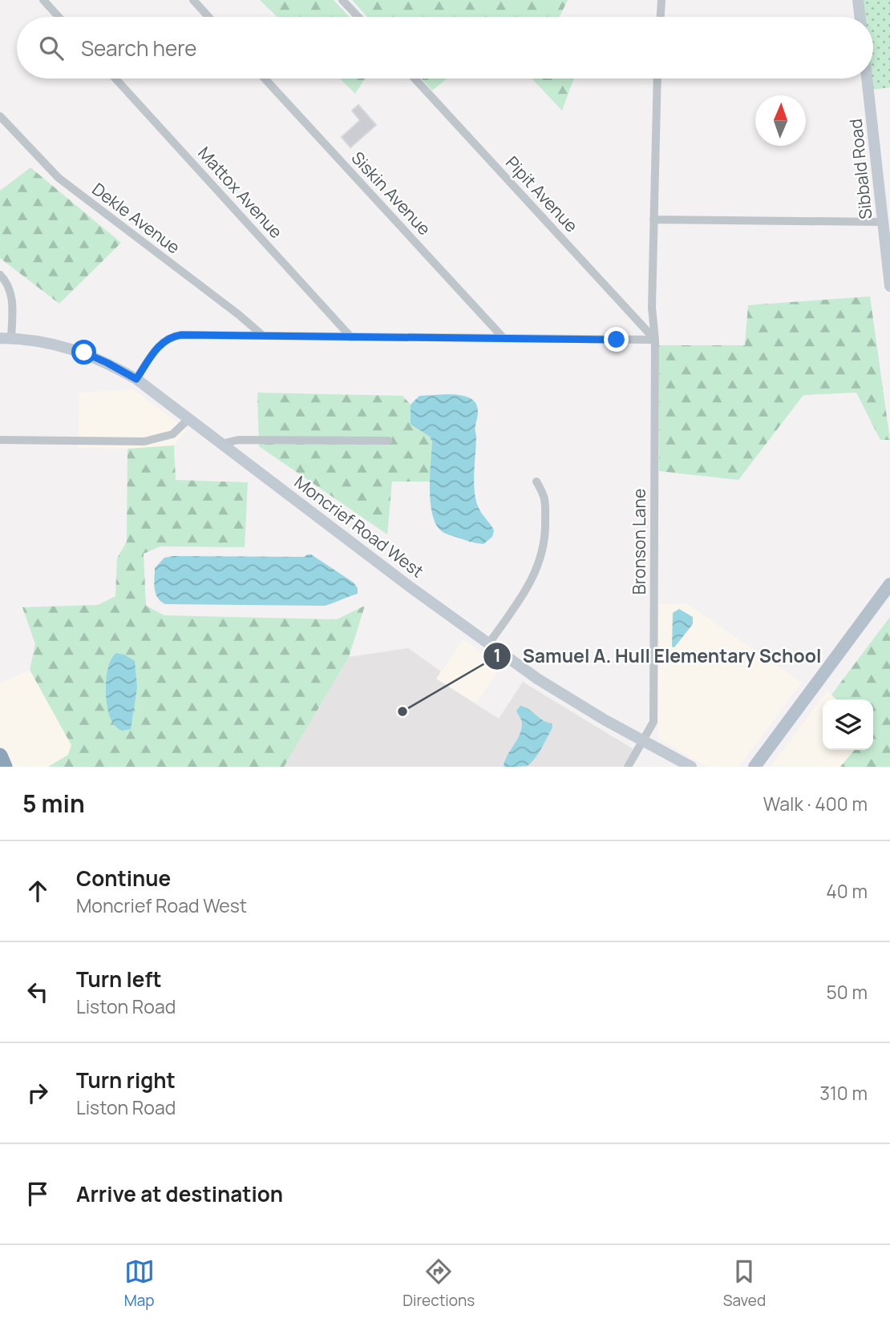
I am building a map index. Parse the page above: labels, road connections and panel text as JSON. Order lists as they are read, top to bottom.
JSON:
{
  "streets": {
    "main road": ["Sibbald Road", "Moncrief Road West"],
    "street": [
      "Mattox Avenue",
      "Siskin Avenue",
      "Pipit Avenue",
      "Dekle Avenue",
      "Bronson Lane"
    ]
  },
  "crossings": [
    ["Pipit Avenue", "Bronson Lane"],
    ["Moncrief Road West", "Bronson Lane"]
  ],
  "places": ["Samuel A. Hull Elementary School"],
  "north": "top",
  "page": {
    "search": "Search here",
    "heading": ["5 min", "Walk · 400 m"],
    "list": [
      ["Continue", "Moncrief Road West", "40 m"],
      ["Turn left", "Liston Road", "50 m"],
      ["Turn right", "Liston Road", "310 m"],
      "Arrive at destination"
    ],
    "nav": ["Map", "Directions", "Saved"]
  }
}
